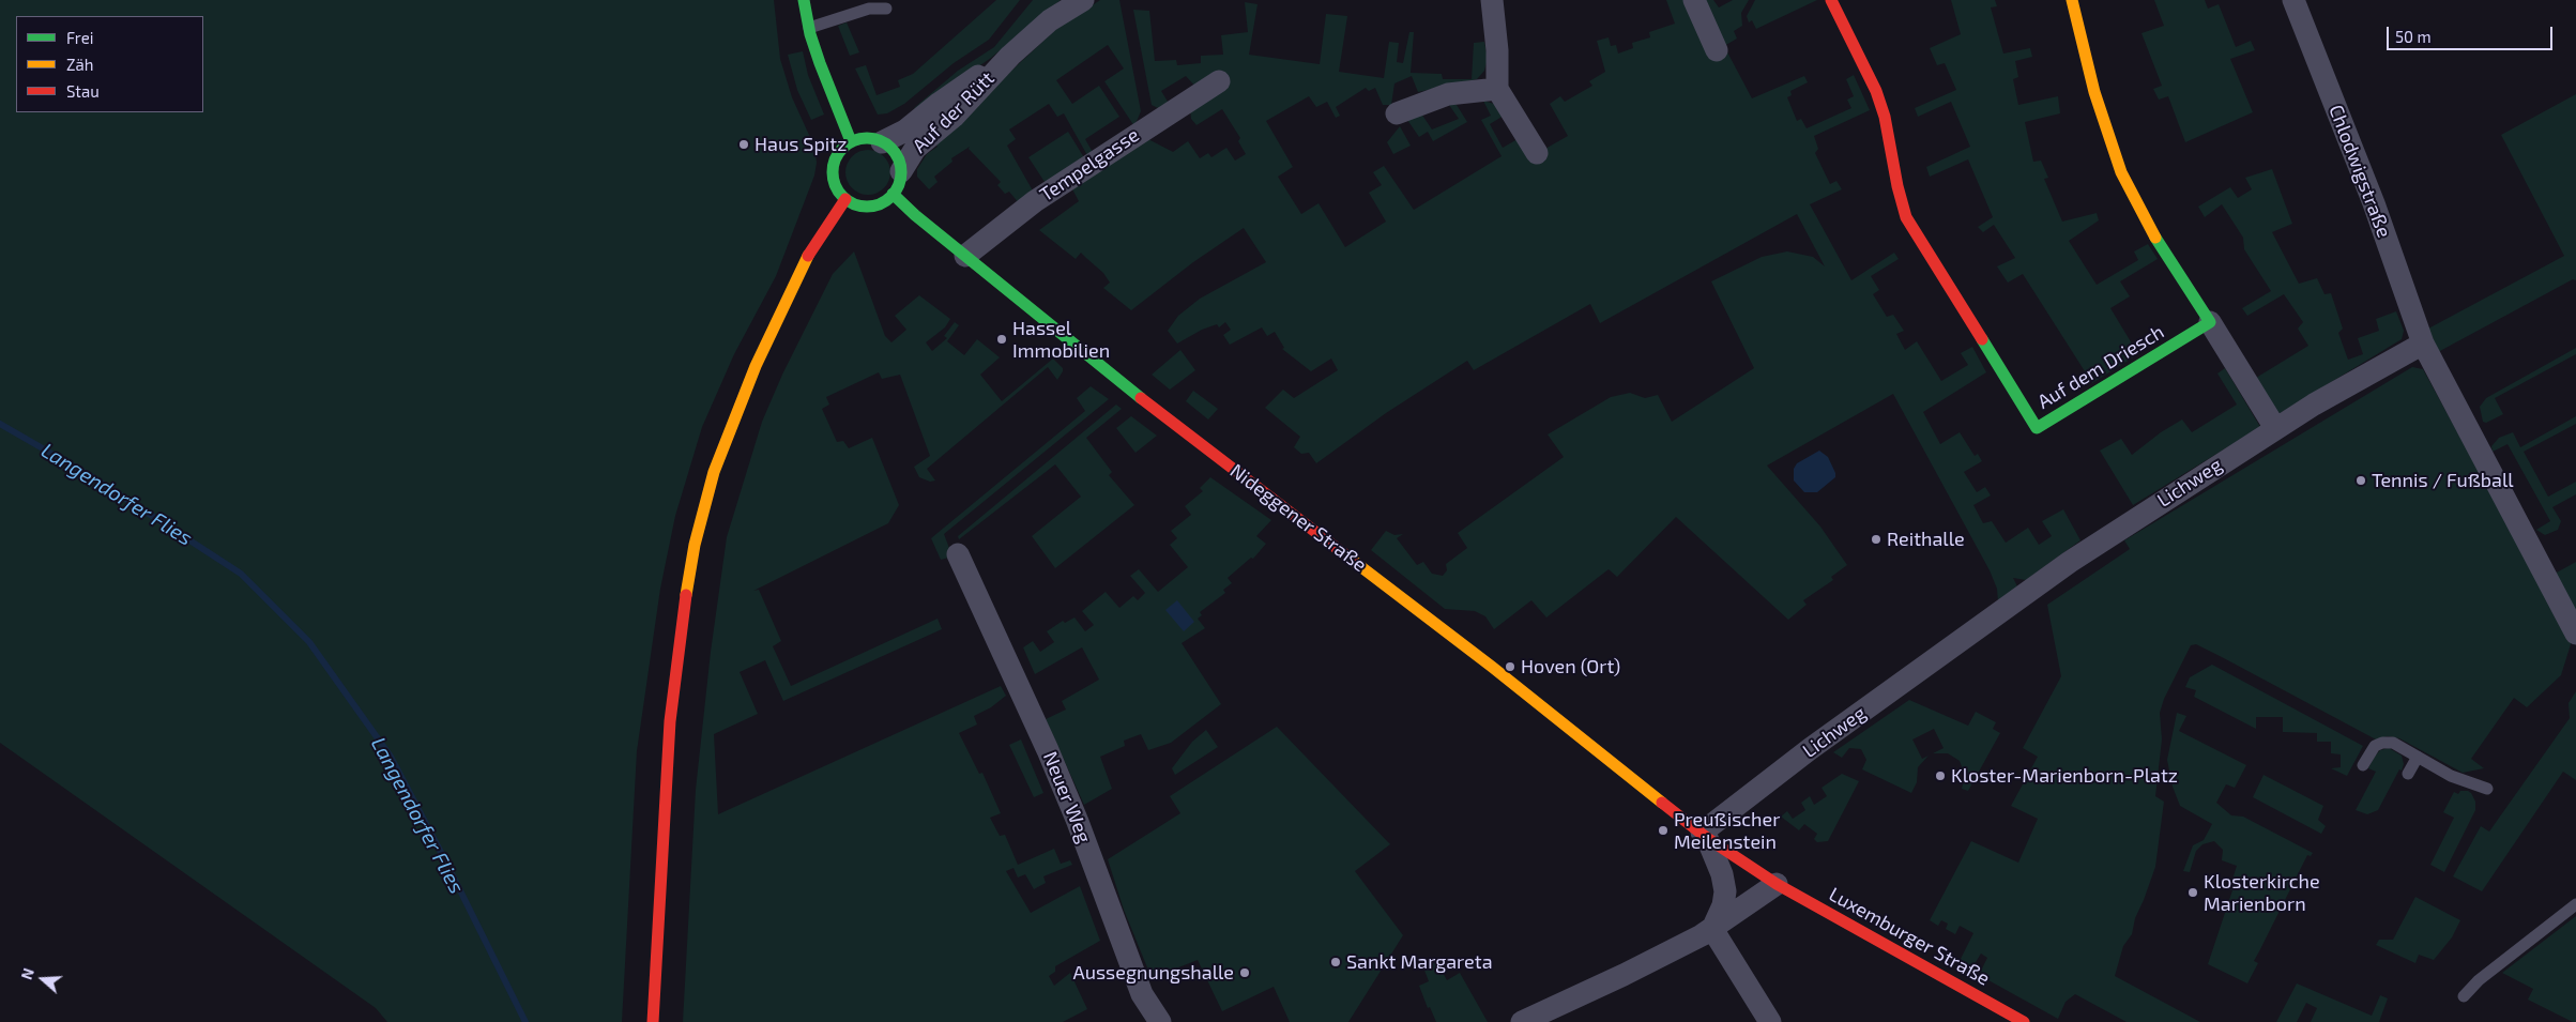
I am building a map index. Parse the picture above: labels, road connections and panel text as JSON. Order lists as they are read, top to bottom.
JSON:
{
  "streets": {
    "street": [
      "Auf der Rütt",
      "Tempelgasse",
      "Chlodwigstraße",
      "Auf dem Driesch",
      "Lichweg",
      "Nideggener Straße",
      "Neuer Weg",
      "Luxemburger Straße"
    ]
  },
  "crossings": [
    ["Auf der Rütt", "Nideggener Straße"],
    ["Tempelgasse", "Nideggener Straße"],
    ["Chlodwigstraße", "Lichweg"],
    ["Lichweg", "Nideggener Straße"],
    ["Nideggener Straße", "Luxemburger Straße"]
  ],
  "water": ["Langendorfer Flies"],
  "places": [
    "Haus Spitz",
    "Hassel Immobilien",
    "Tennis / Fußball",
    "Reithalle",
    "Hoven (Ort)",
    "Kloster-Marienborn-Platz",
    "Preußischer Meilenstein",
    "Klosterkirche Marienborn",
    "Sankt Margareta",
    "Aussegnungshalle"
  ],
  "legend": ["Frei", "Zäh", "Stau"],
  "scale_bar": "50 m",
  "north": "left"
}
